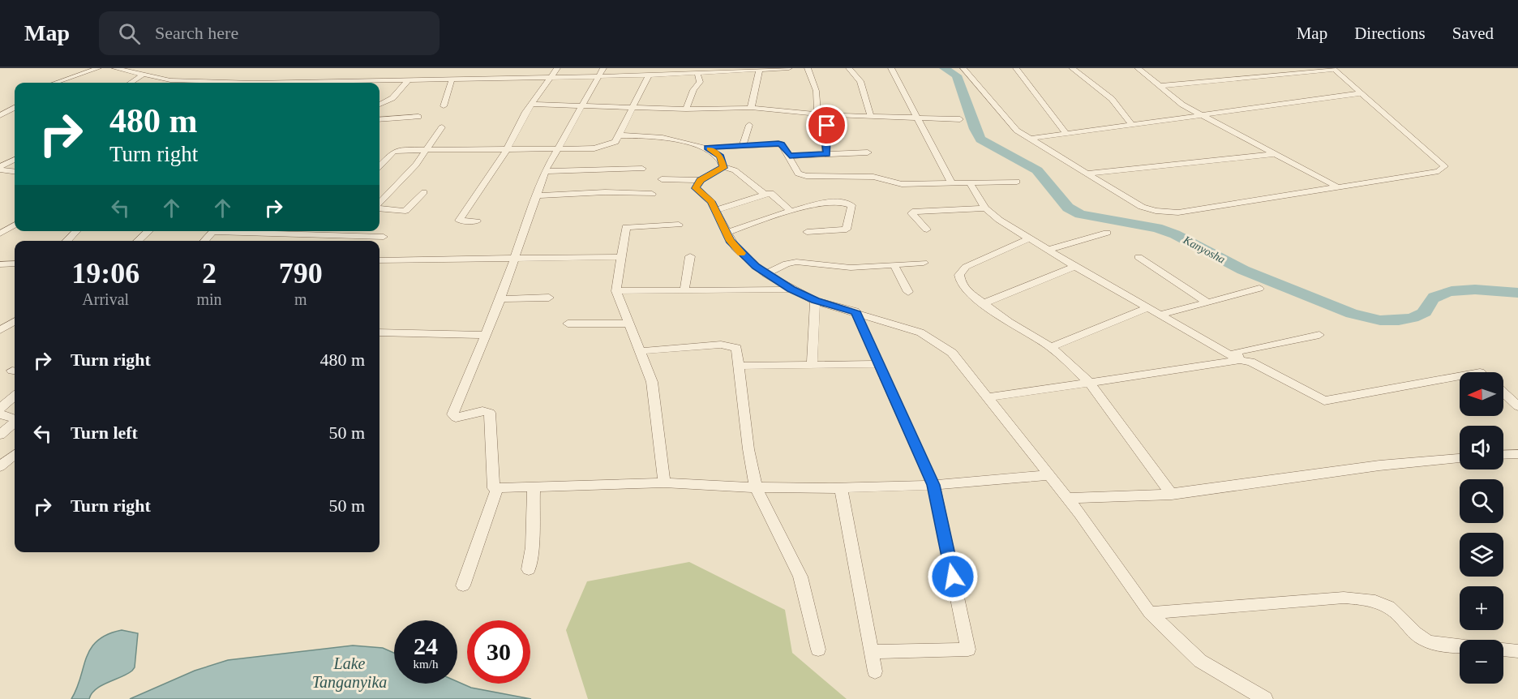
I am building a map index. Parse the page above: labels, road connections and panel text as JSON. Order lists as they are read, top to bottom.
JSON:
{
  "water": ["Kanyosha", "Lake Tanganyika"],
  "north": "left",
  "page": {
    "header": "Map",
    "search": "Search here",
    "nav": ["Map", "Directions", "Saved"],
    "turn": ["480 m", "Turn right"],
    "eta": [
      "19:06",
      "Arrival",
      "2",
      "min",
      "790",
      "m"
    ],
    "list": [
      {
        "name": "Turn right",
        "value": "480 m"
      },
      {
        "name": "Turn left",
        "value": "50 m"
      },
      {
        "name": "Turn right",
        "value": "50 m"
      }
    ],
    "map_buttons": ["+", "−"],
    "speed": "24 km/h",
    "limit": "30"
  }
}
